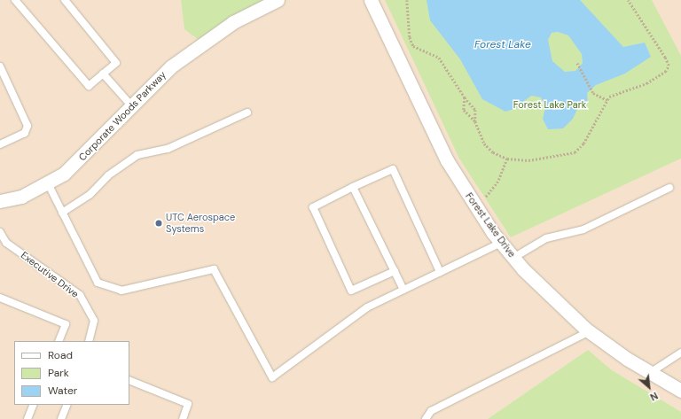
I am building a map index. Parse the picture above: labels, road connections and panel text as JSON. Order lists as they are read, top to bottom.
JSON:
{
  "streets": {
    "street": ["Corporate Woods Parkway", "Forest Lake Drive"],
    "lane": ["Executive Drive"]
  },
  "water": ["Forest Lake"],
  "parks": ["Forest Lake Park"],
  "places": ["UTC Aerospace Systems"],
  "legend": ["Road", "Park", "Water"],
  "north": "bottom right"
}
